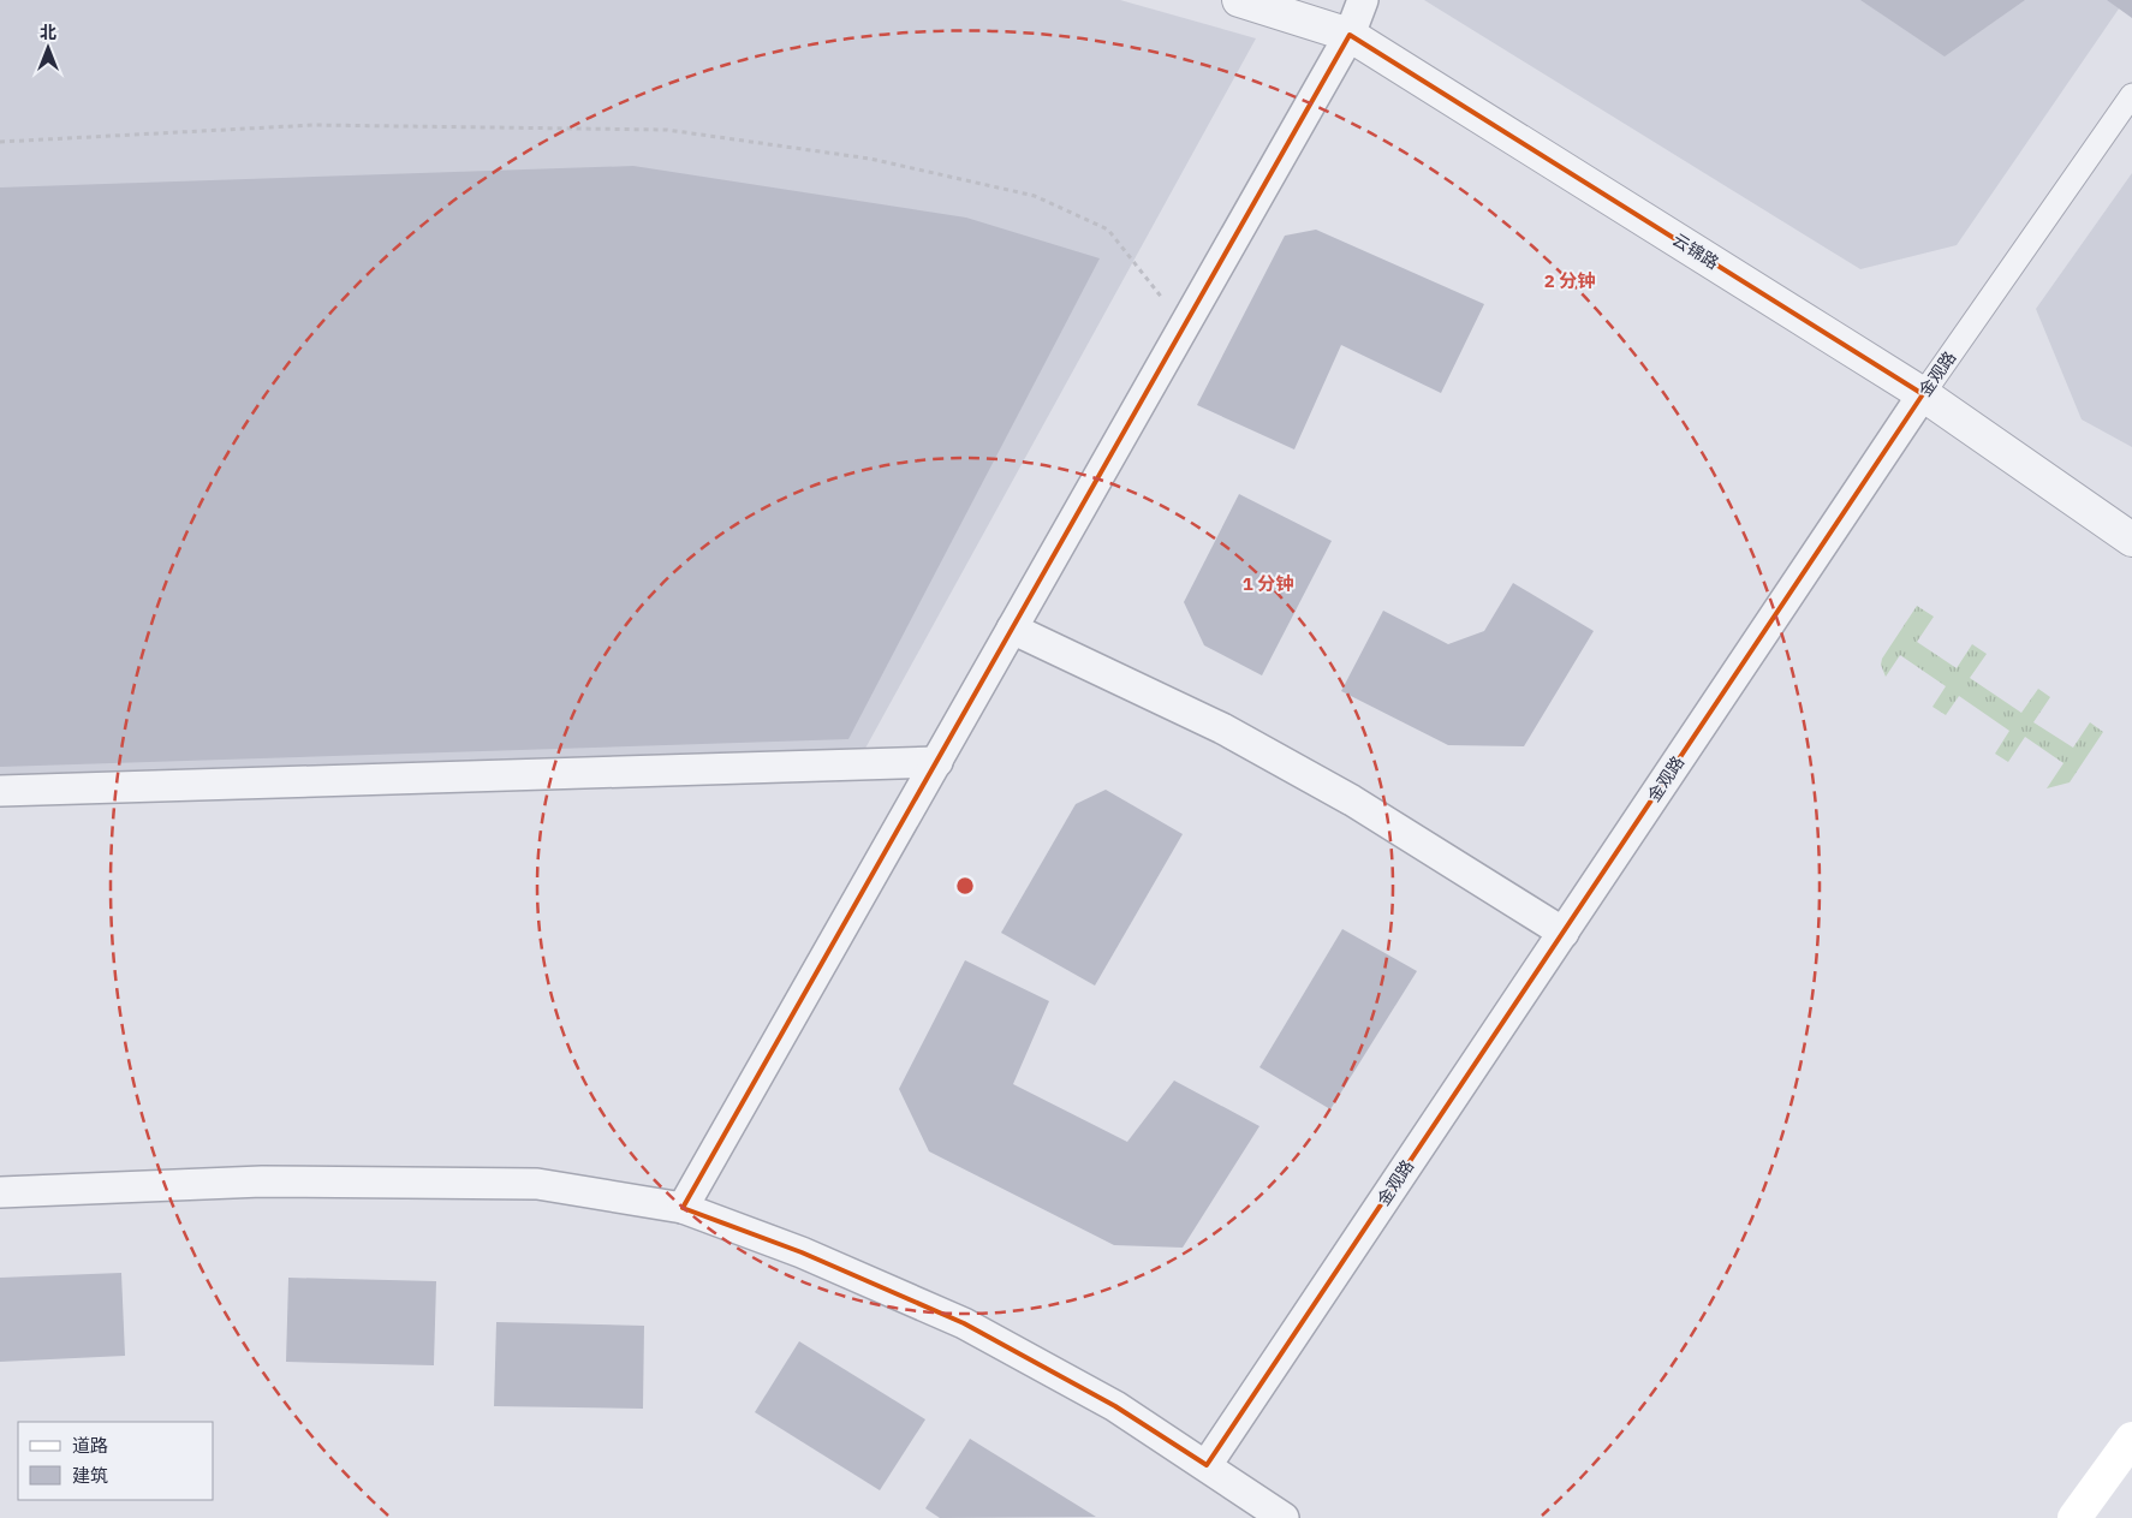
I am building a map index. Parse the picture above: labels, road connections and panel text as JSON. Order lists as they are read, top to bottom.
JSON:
{
  "streets": {
    "street": ["云锦路", "金观路"]
  },
  "crossings": [
    ["云锦路", "金观路"]
  ],
  "legend": ["道路", "建筑"],
  "north": "top",
  "rings": ["2 分钟", "1 分钟"]
}
